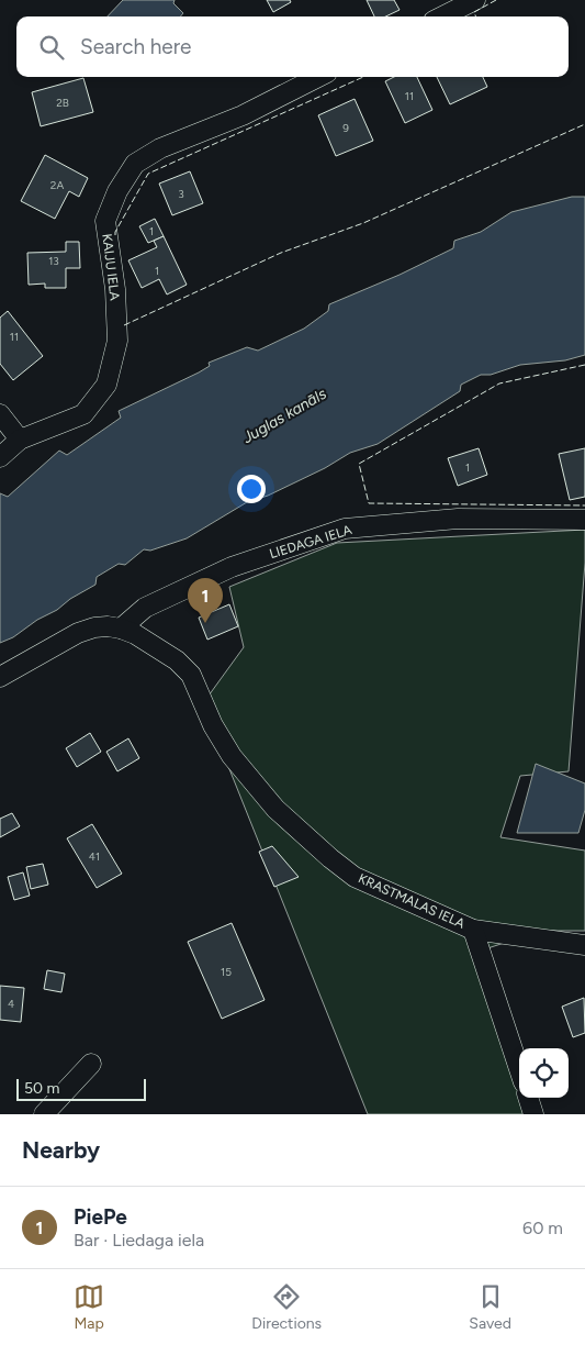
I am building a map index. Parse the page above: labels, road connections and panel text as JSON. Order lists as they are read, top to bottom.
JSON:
{
  "streets": {
    "street": ["KAIJU IELA", "LIEDAGA IELA", "KRASTMALAS IELA"]
  },
  "crossings": [
    ["LIEDAGA IELA", "KRASTMALAS IELA"]
  ],
  "water": ["Juglas kanāls"],
  "house_numbers": [
    "11",
    "2B",
    "9",
    "2A",
    "3",
    "1",
    "13",
    "1",
    "11",
    "1",
    "41",
    "15",
    "4"
  ],
  "scale_bar": "50 m",
  "page": {
    "search": "Search here",
    "pins": "1",
    "scale": "50 m",
    "heading": "Nearby",
    "list": [
      {
        "mark": "1",
        "name": "PiePe",
        "note": "Bar · Liedaga iela",
        "value": "60 m"
      }
    ],
    "nav": ["Map", "Directions", "Saved"]
  }
}
